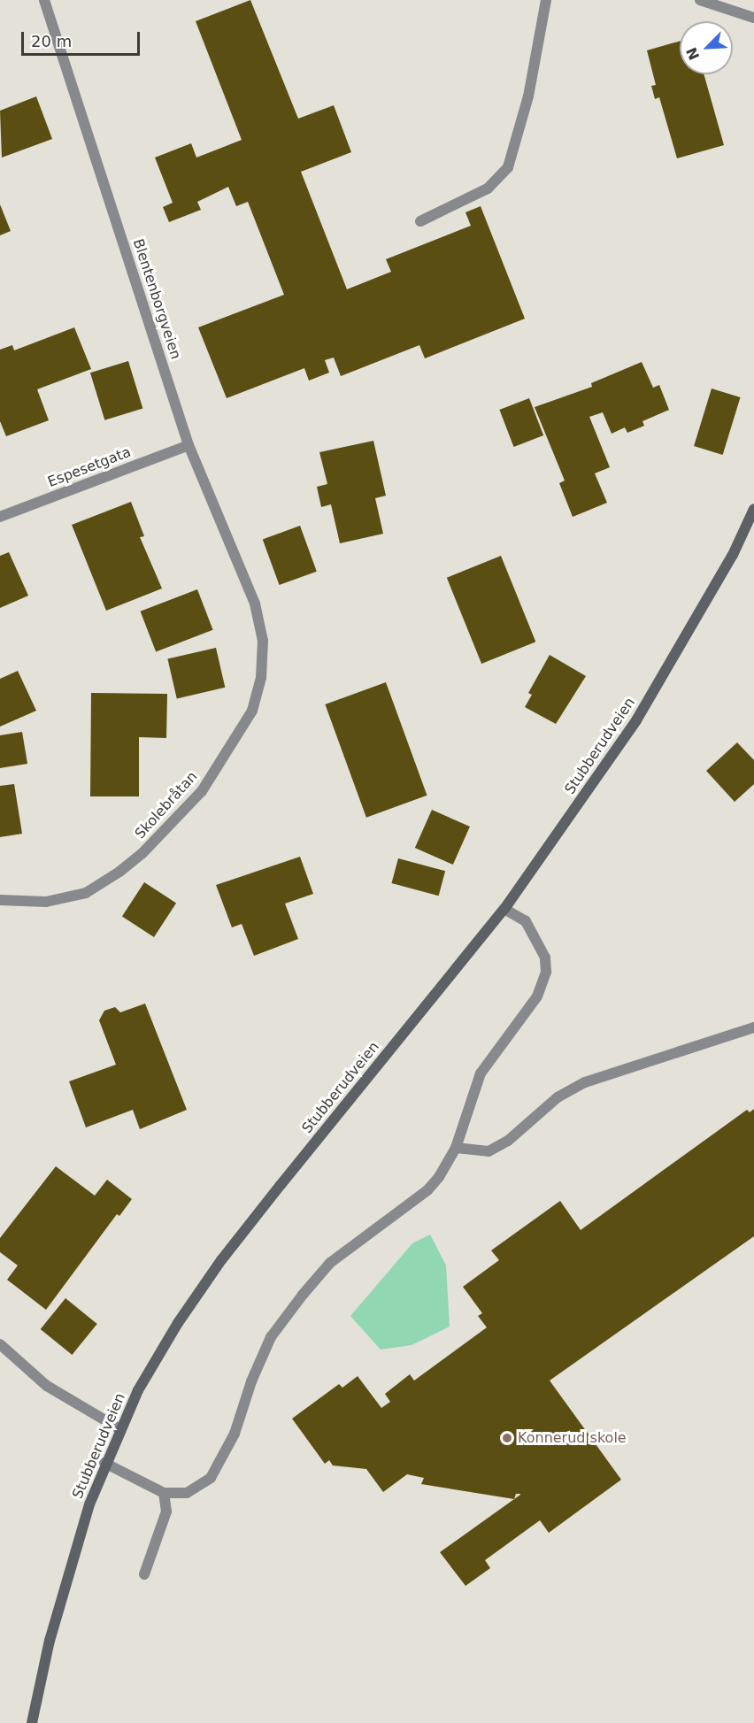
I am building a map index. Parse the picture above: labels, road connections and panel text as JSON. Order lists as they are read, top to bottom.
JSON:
{
  "streets": {
    "main road": ["Stubberudveien"],
    "street": ["Blentenborgveien", "Espesetgata", "Skolebråtan"]
  },
  "crossings": [
    ["Blentenborgveien", "Espesetgata"],
    ["Blentenborgveien", "Skolebråtan"]
  ],
  "places": ["Konnerud skole"],
  "scale_bar": "20 m",
  "north": "bottom left"
}
